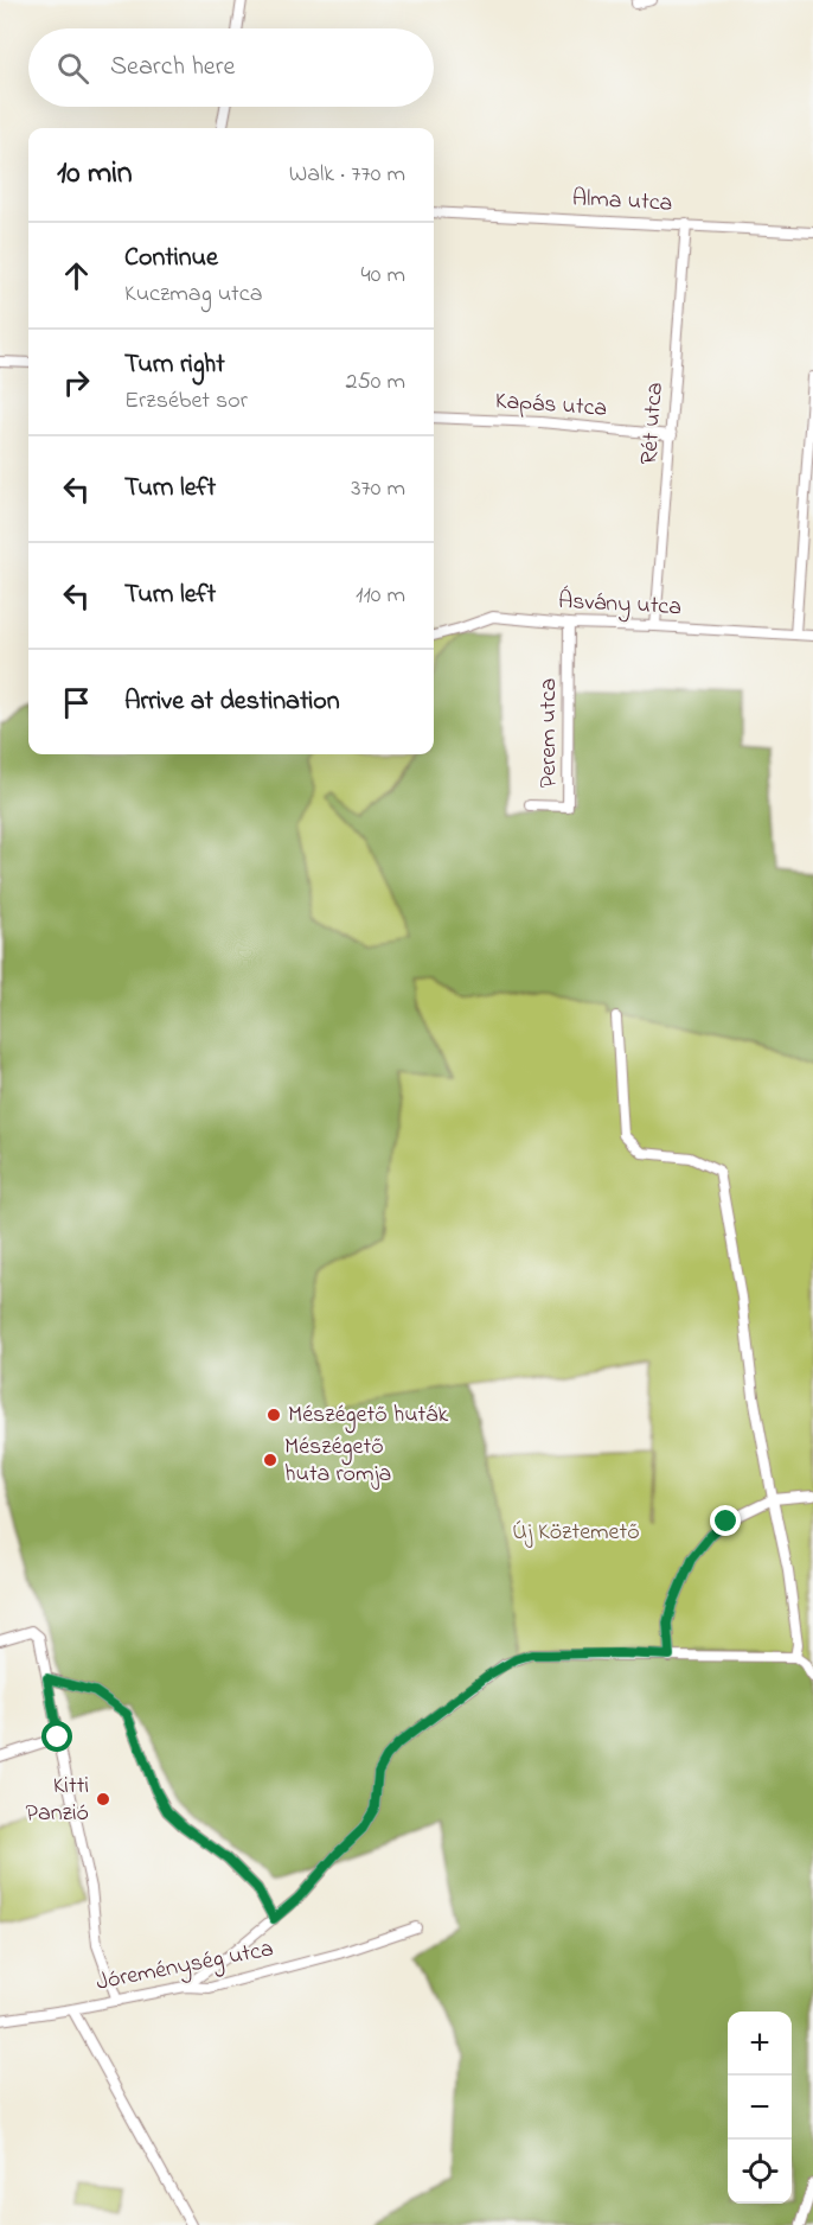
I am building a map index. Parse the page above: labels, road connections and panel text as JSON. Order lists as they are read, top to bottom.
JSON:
{
  "streets": {
    "street": [
      "Alma utca",
      "Kapás utca",
      "Rét utca",
      "Ásvány utca",
      "Perem utca",
      "Jóreménység utca"
    ]
  },
  "crossings": [
    ["Alma utca", "Rét utca"],
    ["Kapás utca", "Rét utca"],
    ["Rét utca", "Ásvány utca"],
    ["Ásvány utca", "Perem utca"]
  ],
  "parks": ["Új Köztemető"],
  "places": ["Mészégető huták", "Mészégető huta romja", "Kitti Panzió"],
  "page": {
    "search": "Search here",
    "heading": ["10 min", "Walk · 770 m"],
    "list": [
      ["Continue", "Kuczmag utca", "40 m"],
      ["Turn right", "Erzsébet sor", "250 m"],
      ["Turn left", "370 m"],
      ["Turn left", "110 m"],
      "Arrive at destination"
    ],
    "map_buttons": ["+", "−"]
  }
}
